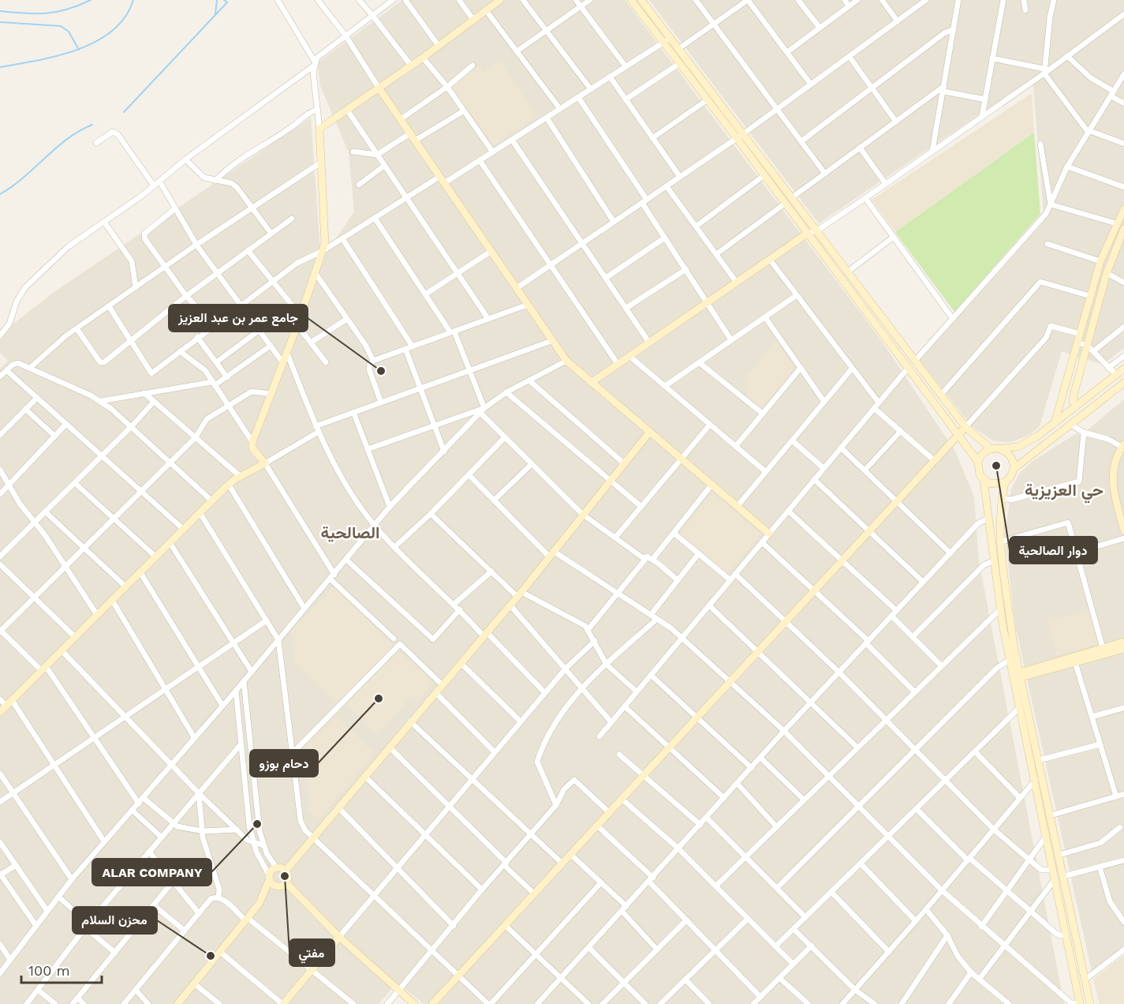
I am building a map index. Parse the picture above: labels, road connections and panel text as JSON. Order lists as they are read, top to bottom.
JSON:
{
  "districts": ["حي العزيزية", "الصالحية"],
  "places": [
    "جامع عمر بن عبد العزيز",
    "دوار الصالحية",
    "دحام بوزو",
    "ALAR COMPANY",
    "مفتي",
    "محزن السلام"
  ],
  "scale_bar": "100 m"
}
